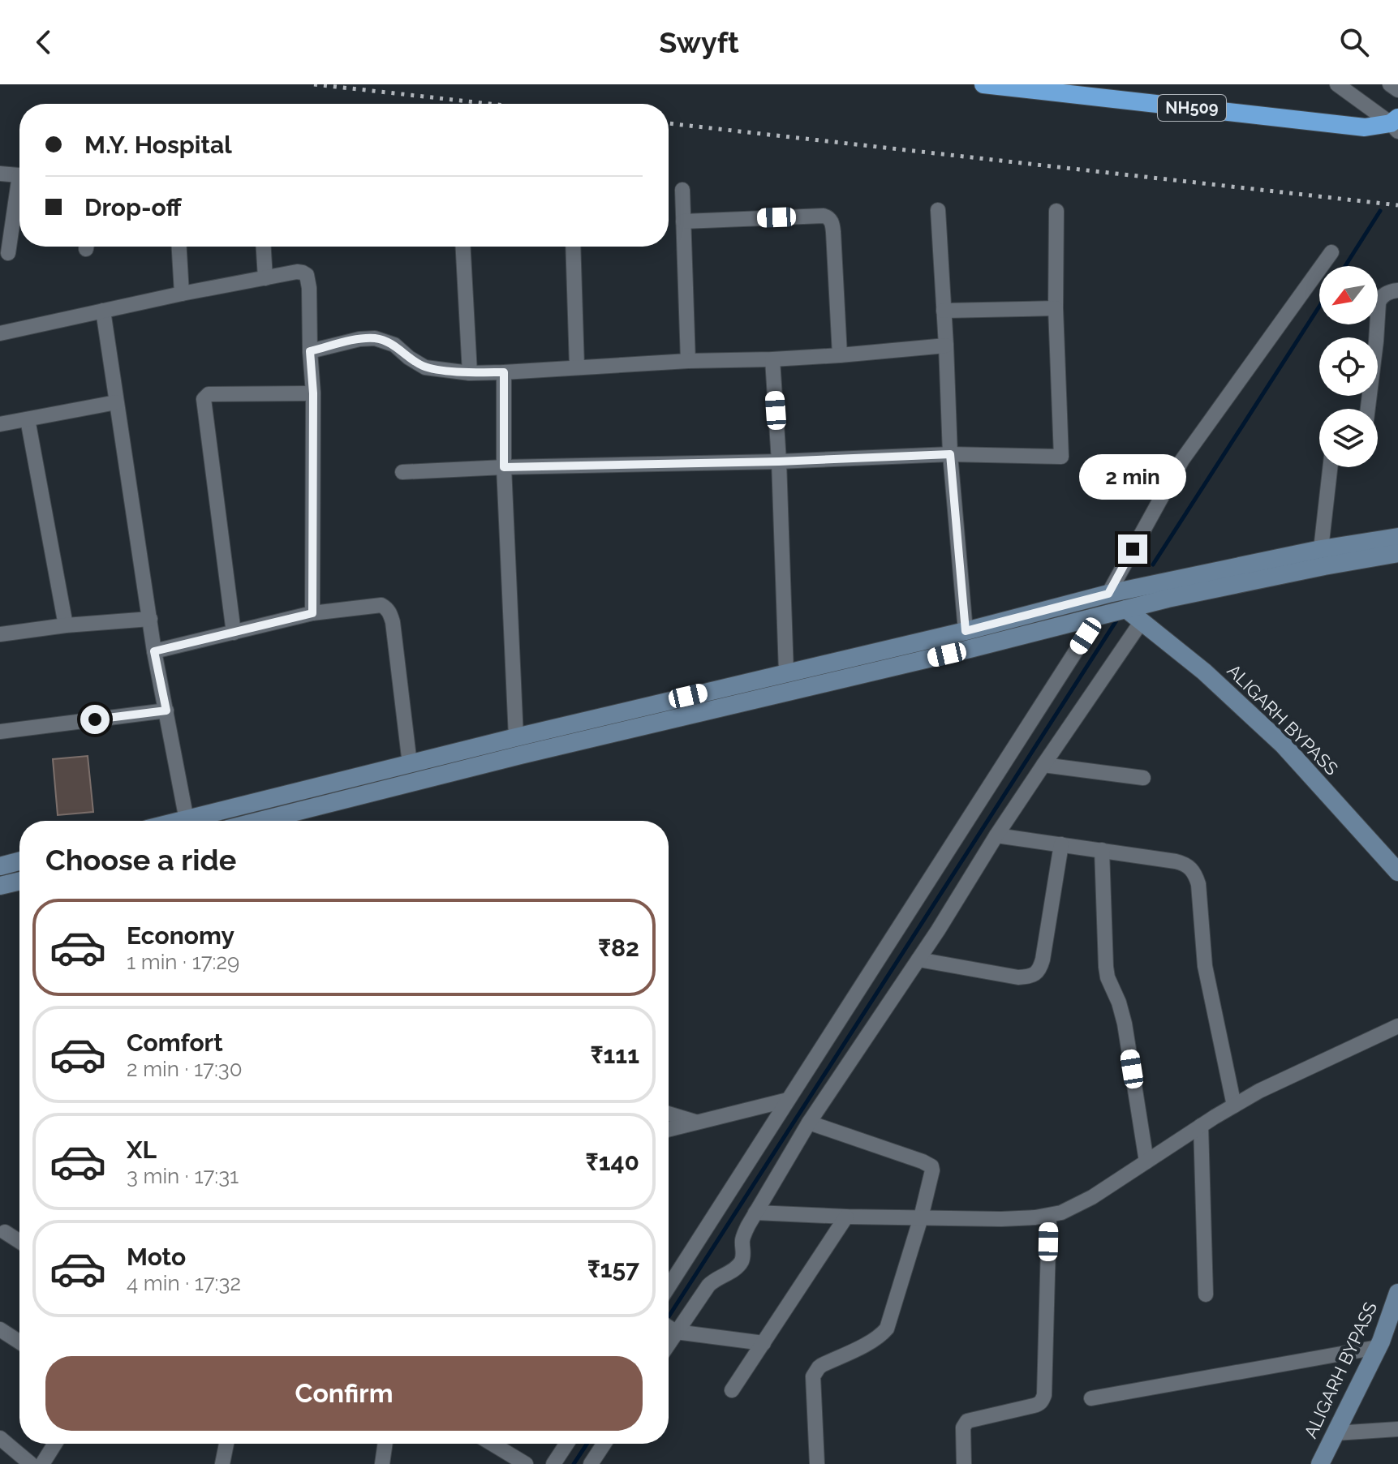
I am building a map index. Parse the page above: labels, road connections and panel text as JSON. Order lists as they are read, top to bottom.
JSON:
{
  "streets": {
    "highway": ["NH509"],
    "main road": ["ALIGARH BYPASS"]
  },
  "north": "bottom left",
  "page": {
    "header": "Swyft",
    "banner": ["M.Y. Hospital", "Drop-off"],
    "bubble": "2 min",
    "heading": "Choose a ride",
    "list": [
      {
        "name": "Economy",
        "note": "1 min · 17:29",
        "value": "₹82"
      },
      {
        "name": "Comfort",
        "note": "2 min · 17:30",
        "value": "₹111"
      },
      {
        "name": "XL",
        "note": "3 min · 17:31",
        "value": "₹140"
      },
      {
        "name": "Moto",
        "note": "4 min · 17:32",
        "value": "₹157"
      }
    ],
    "buttons": "Confirm"
  }
}
